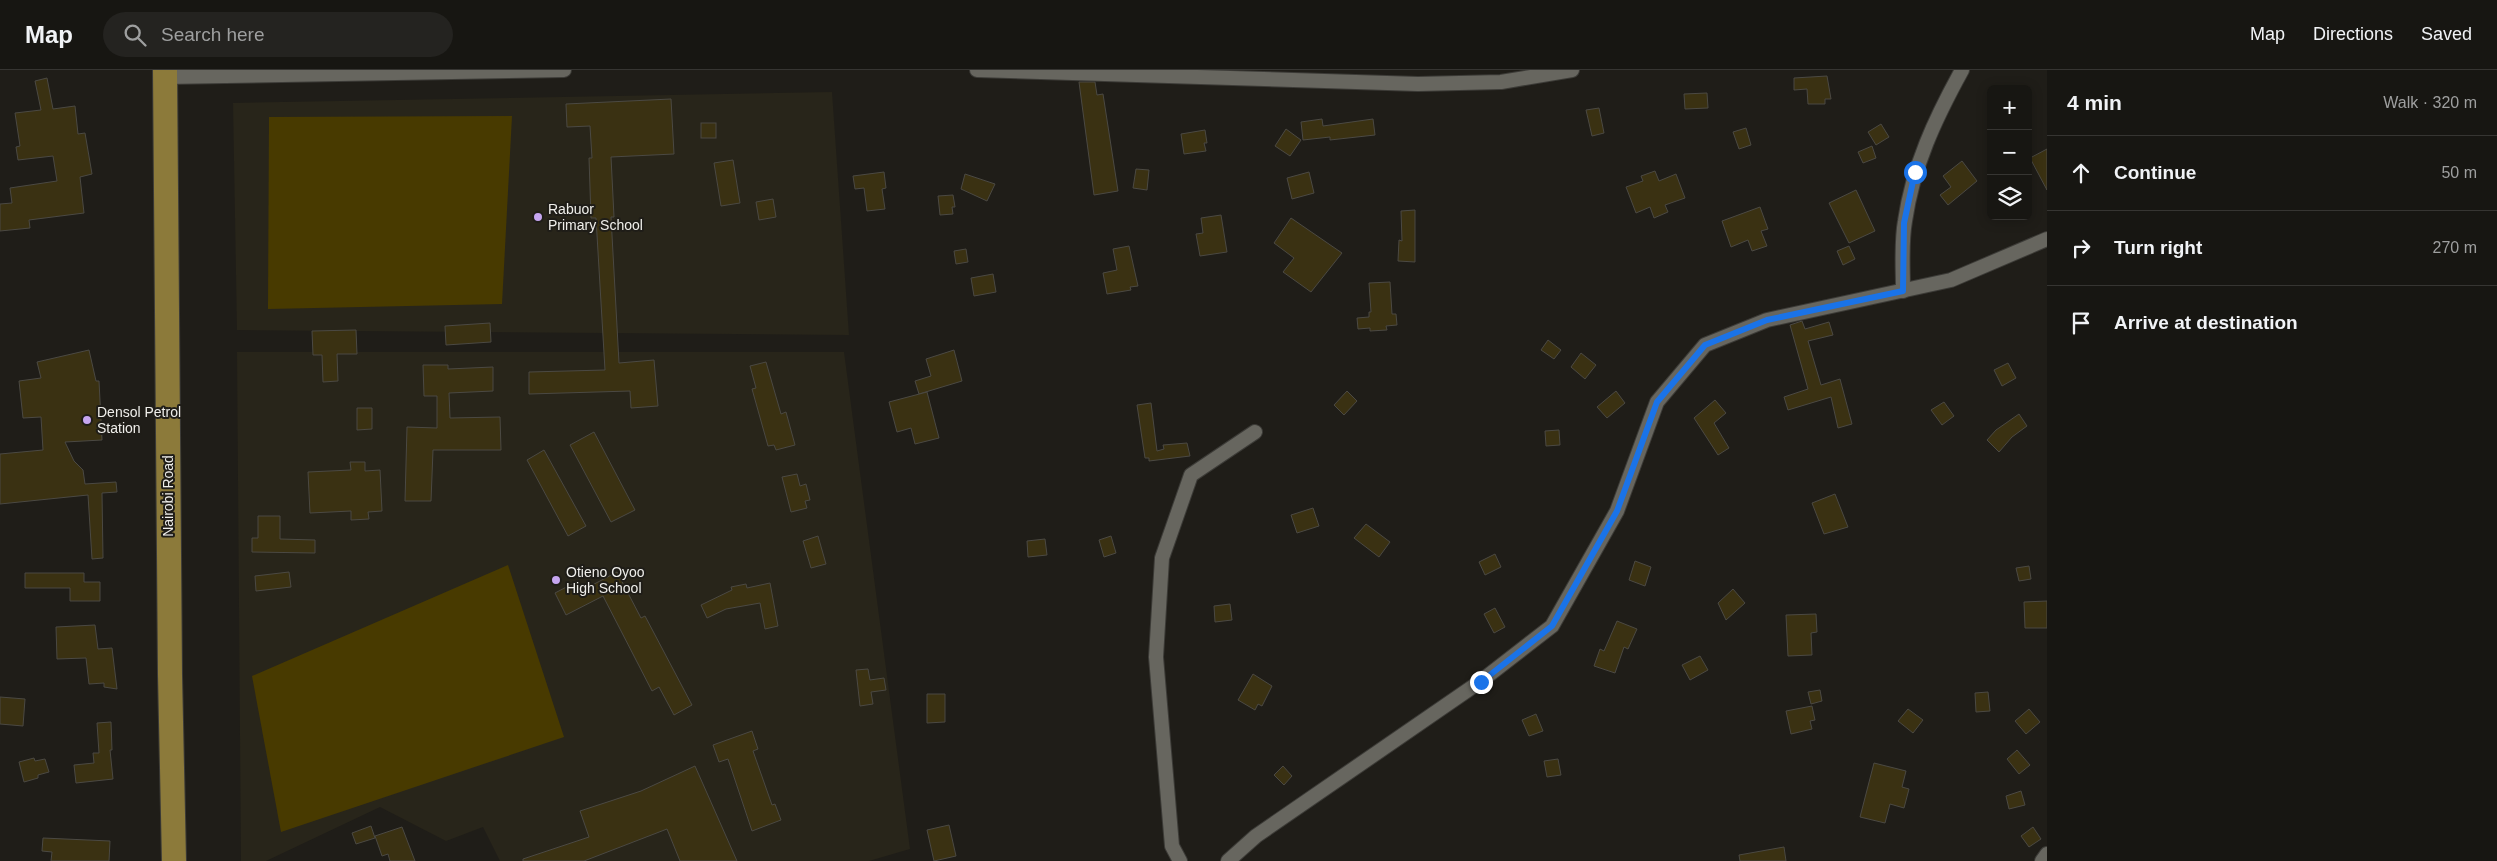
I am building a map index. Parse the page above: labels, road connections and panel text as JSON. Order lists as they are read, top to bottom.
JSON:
{
  "streets": {
    "highway": ["Nairobi Road"]
  },
  "places": ["Rabuor Primary School", "Densol Petrol Station", "Otieno Oyoo High School"],
  "page": {
    "header": "Map",
    "search": "Search here",
    "nav": ["Map", "Directions", "Saved"],
    "heading": ["4 min", "Walk · 320 m"],
    "map_buttons": ["+", "−"],
    "list": [
      ["Continue", "50 m"],
      ["Turn right", "270 m"],
      "Arrive at destination"
    ]
  }
}
